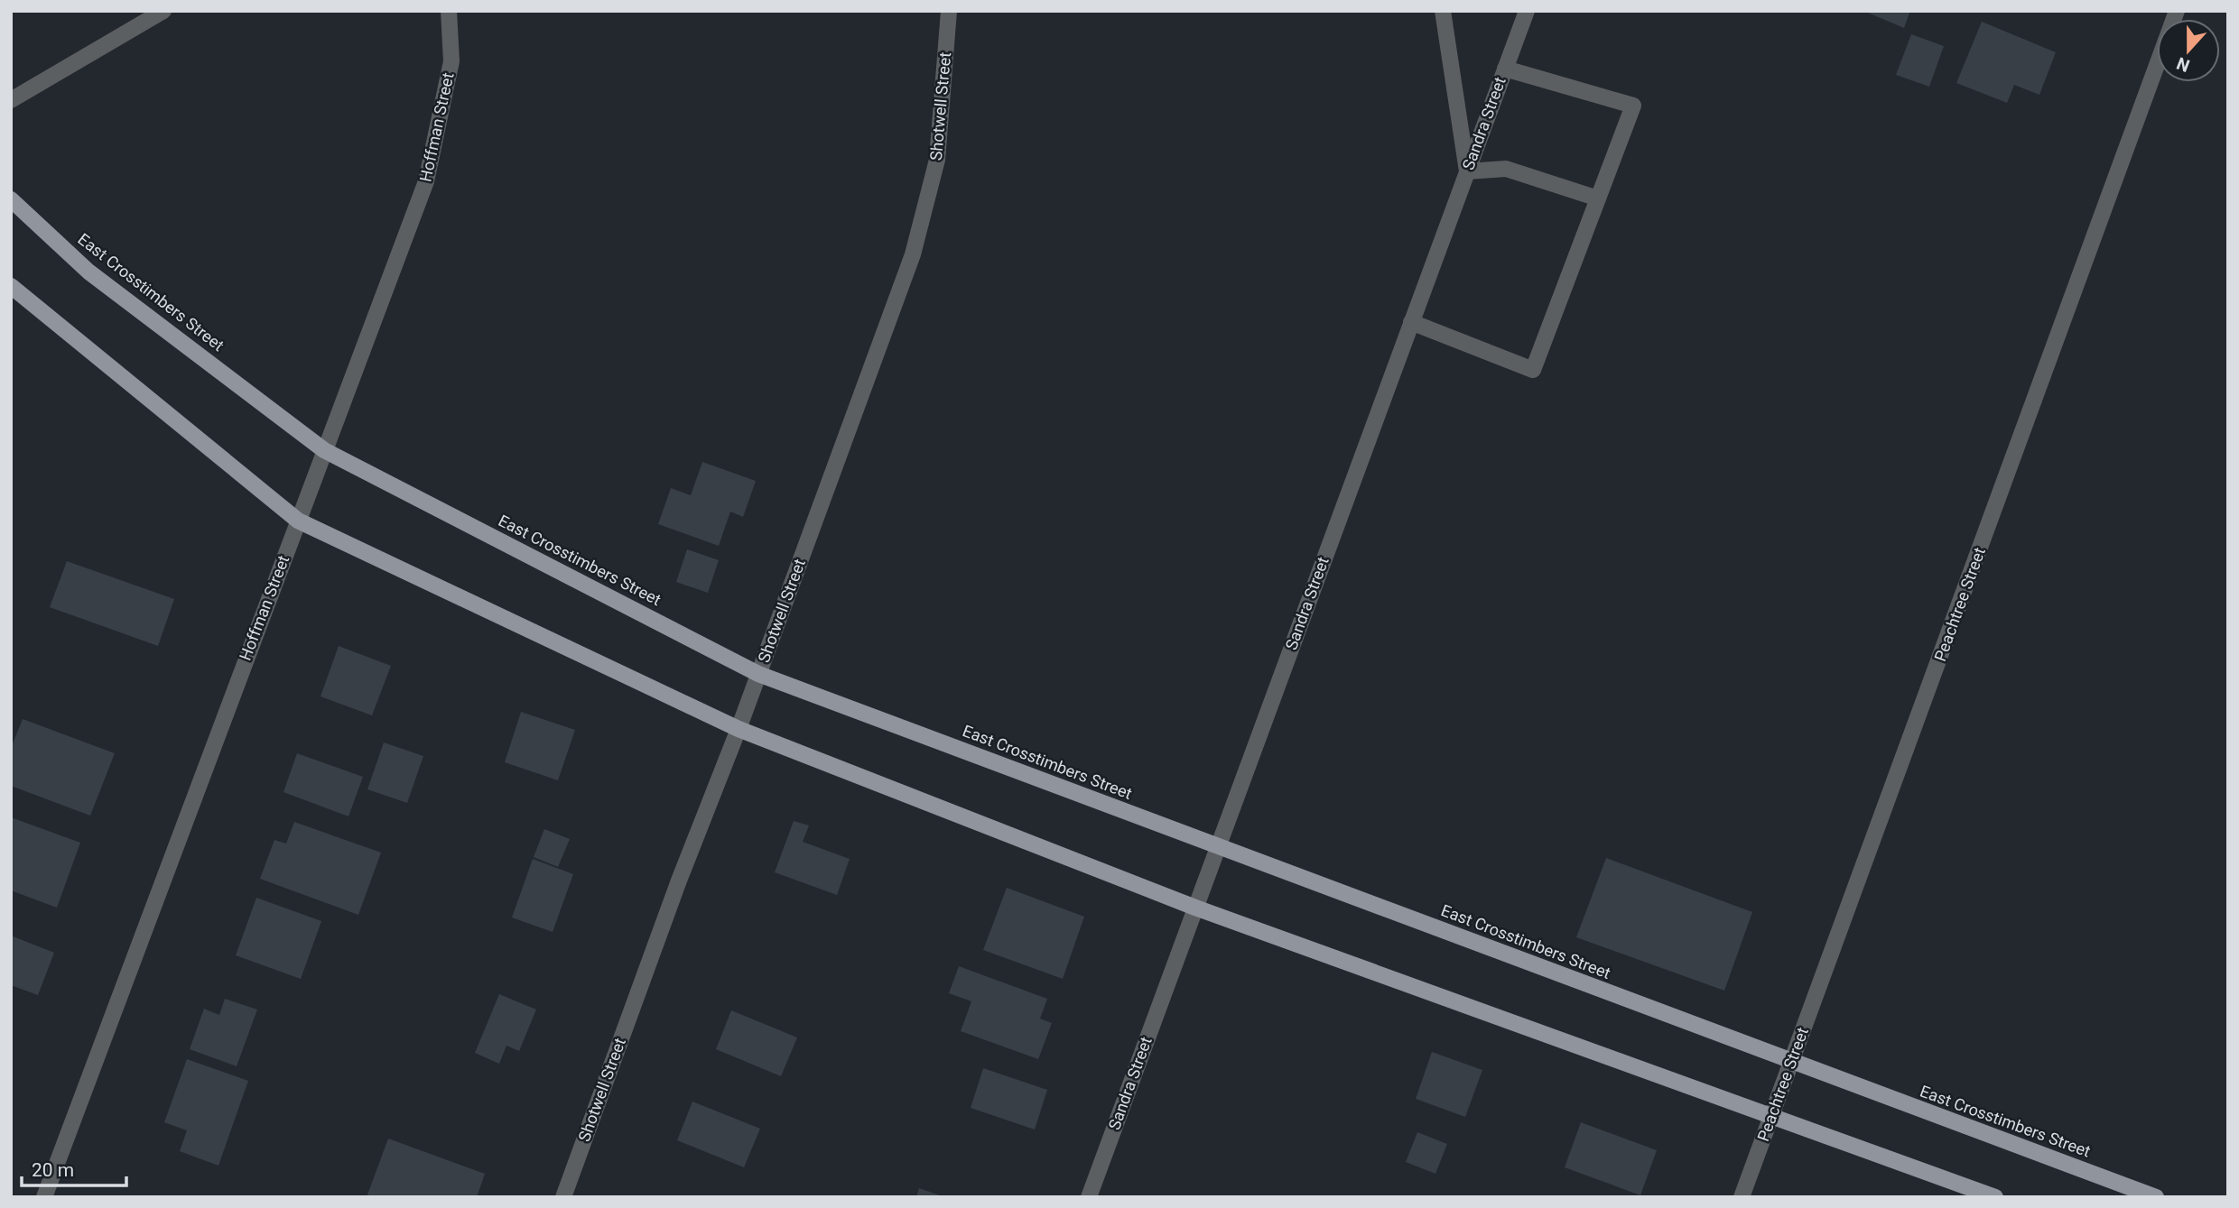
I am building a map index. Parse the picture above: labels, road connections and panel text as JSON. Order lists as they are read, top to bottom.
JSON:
{
  "streets": {
    "main road": ["East Crosstimbers Street"],
    "street": [
      "Shotwell Street",
      "Sandra Street",
      "Hoffman Street",
      "Peachtree Street"
    ]
  },
  "crossings": [
    ["Shotwell Street", "East Crosstimbers Street"],
    ["Sandra Street", "East Crosstimbers Street"],
    ["Hoffman Street", "East Crosstimbers Street"],
    ["East Crosstimbers Street", "Peachtree Street"]
  ],
  "scale_bar": "20 m",
  "north": "bottom"
}
